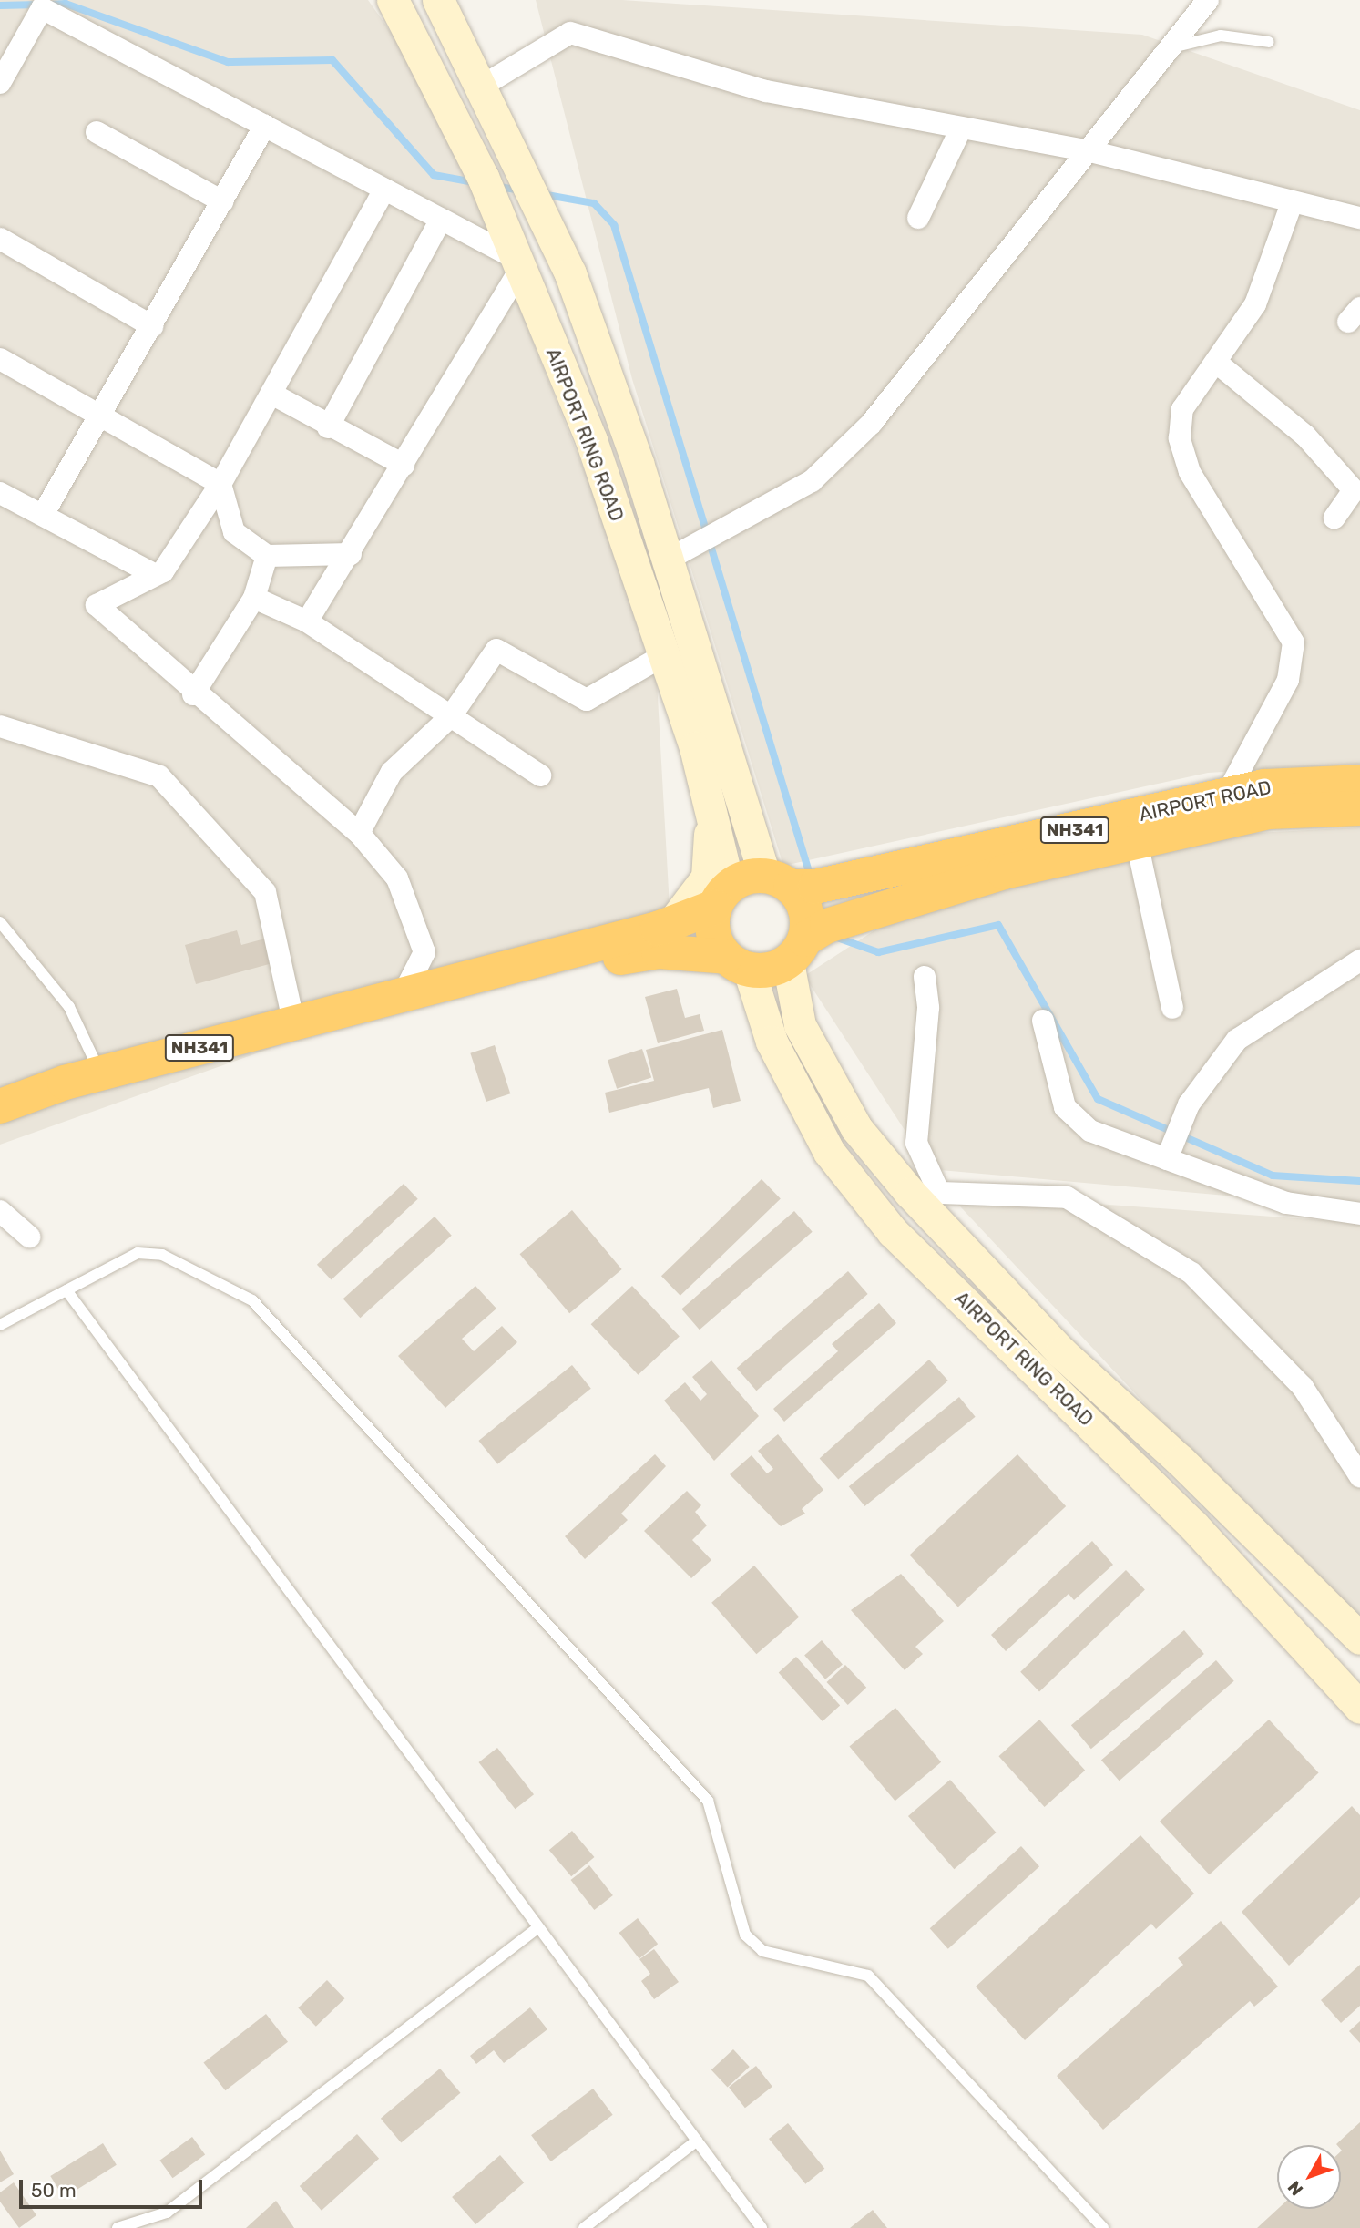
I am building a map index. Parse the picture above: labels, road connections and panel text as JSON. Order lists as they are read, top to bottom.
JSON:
{
  "streets": {
    "highway": ["AIRPORT ROAD", "NH341"],
    "main road": ["AIRPORT RING ROAD"]
  },
  "crossings": [
    ["AIRPORT RING ROAD", "AIRPORT ROAD"],
    ["AIRPORT RING ROAD", "NH341"],
    ["AIRPORT ROAD", "NH341"]
  ],
  "scale_bar": "50 m",
  "north": "bottom left"
}
